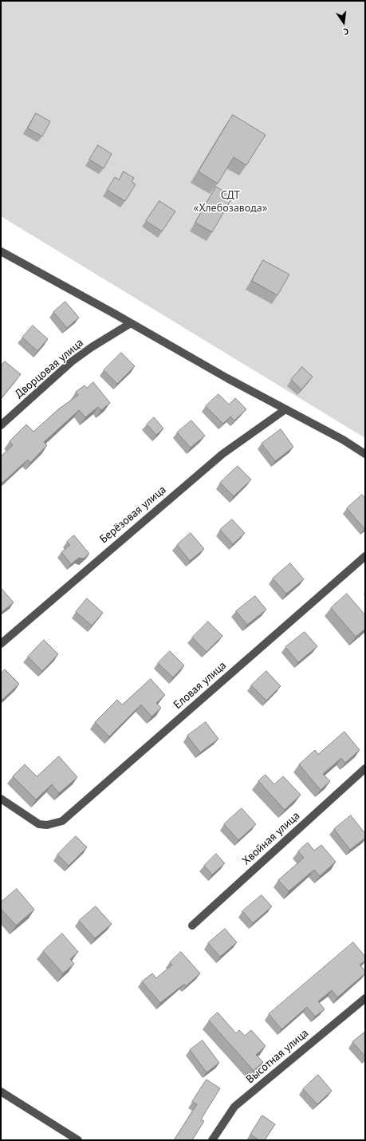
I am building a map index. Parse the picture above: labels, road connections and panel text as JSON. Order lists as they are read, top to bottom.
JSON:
{
  "streets": {
    "street": [
      "Дворцовая улица",
      "Берёзовая улица",
      "Еловая улица",
      "Хвойная улица",
      "Высотная улица"
    ]
  },
  "parks": ["СДТ «Хлебозавода»"],
  "north": "bottom"
}
